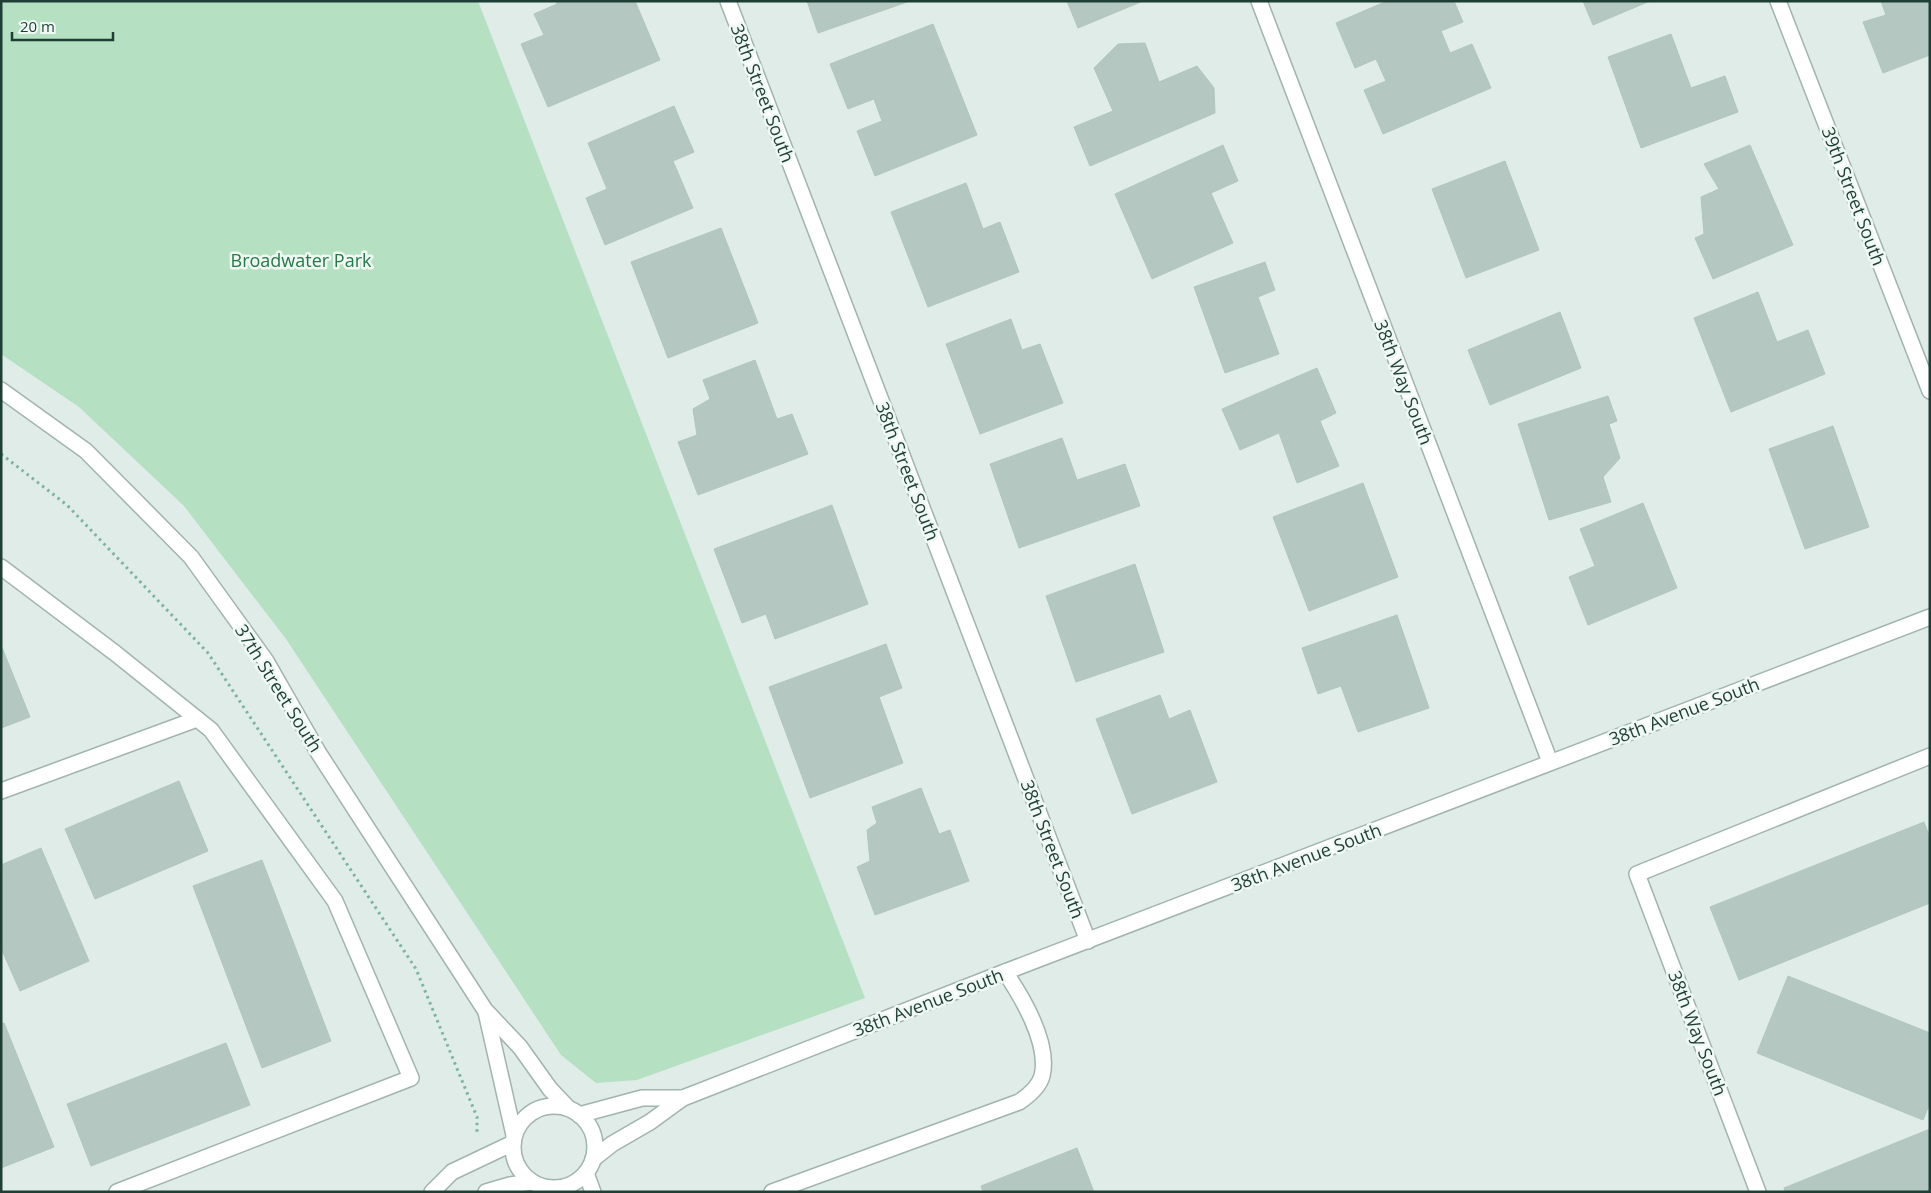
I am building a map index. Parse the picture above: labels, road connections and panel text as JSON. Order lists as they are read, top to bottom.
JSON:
{
  "streets": {
    "street": [
      "38th Street South",
      "39th Street South",
      "38th Way South",
      "37th Street South",
      "38th Avenue South"
    ]
  },
  "crossings": [
    ["38th Street South", "38th Avenue South"],
    ["38th Way South", "38th Avenue South"],
    ["37th Street South", "38th Avenue South"]
  ],
  "parks": ["Broadwater Park"],
  "scale_bar": "20 m"
}
